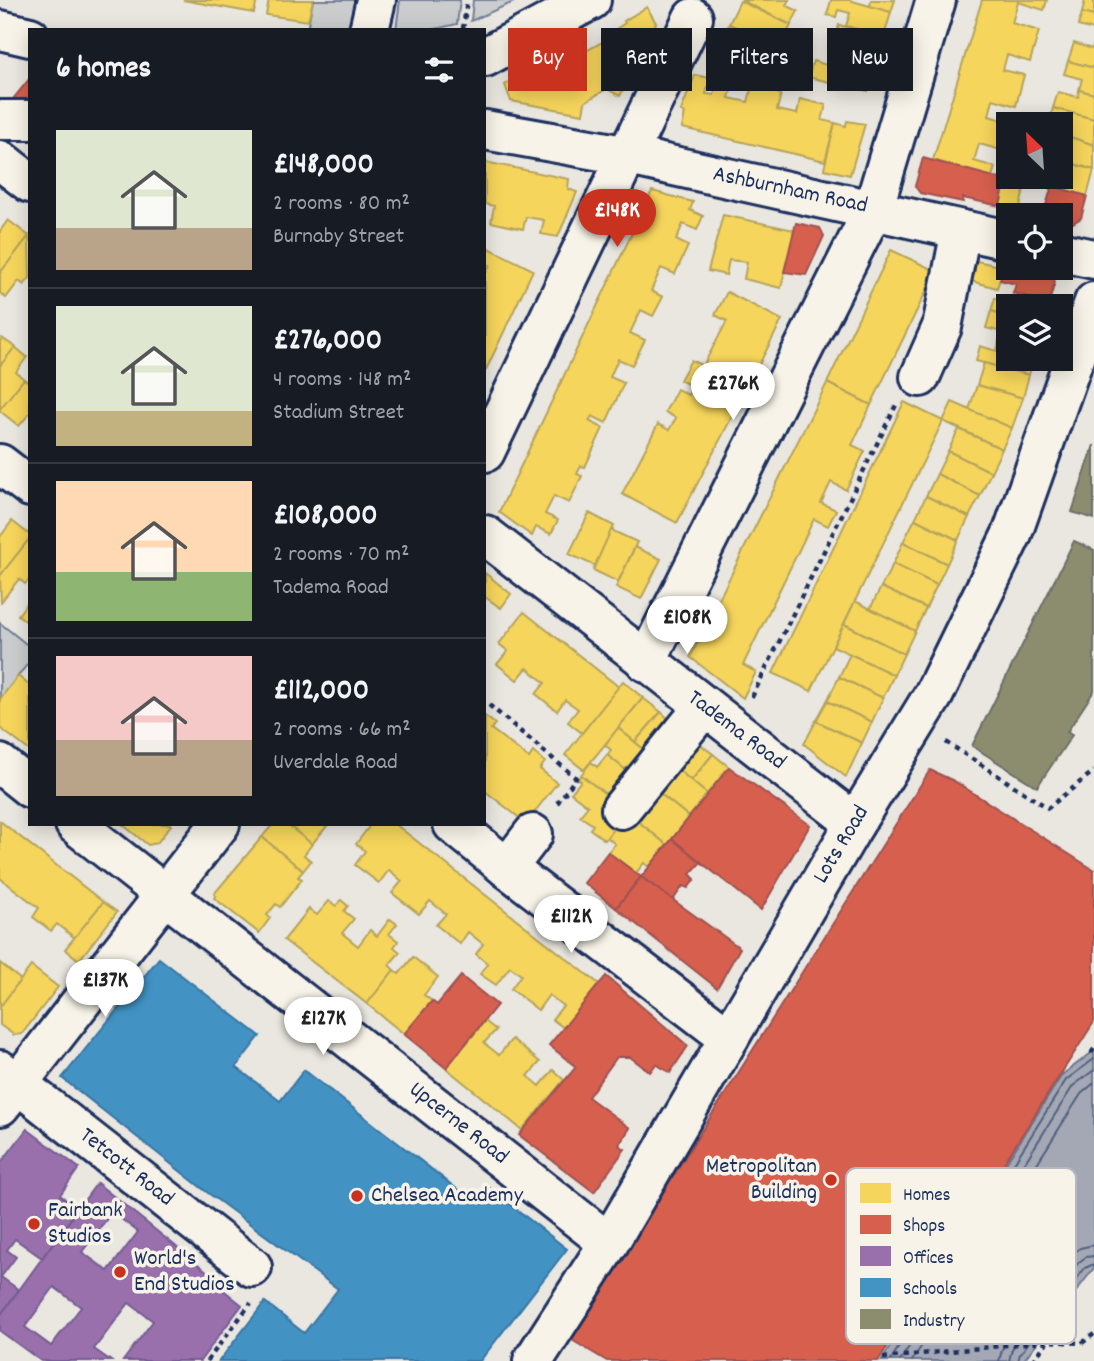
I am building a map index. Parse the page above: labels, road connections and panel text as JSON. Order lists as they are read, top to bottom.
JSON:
{
  "streets": {
    "main road": [
      "Ashburnham Road",
      "Tadema Road",
      "Lots Road",
      "Upcerne Road",
      "Tetcott Road"
    ]
  },
  "crossings": [
    ["Tadema Road", "Lots Road"],
    ["Lots Road", "Upcerne Road"]
  ],
  "places": [
    "Metropolitan Building",
    "Chelsea Academy",
    "Fairbank Studios",
    "World's End Studios"
  ],
  "legend": [
    "Homes",
    "Shops",
    "Offices",
    "Schools",
    "Industry"
  ],
  "north": "top left",
  "page": {
    "chip": [
      "Buy",
      "Rent",
      "Filters",
      "New"
    ],
    "heading": "6 homes",
    "list": [
      {
        "name": "£148,000",
        "note": "2 rooms · 80 m² · Burnaby Street"
      },
      {
        "name": "£276,000",
        "note": "4 rooms · 148 m² · Stadium Street"
      },
      {
        "name": "£108,000",
        "note": "2 rooms · 70 m² · Tadema Road"
      },
      {
        "name": "£112,000",
        "note": "2 rooms · 66 m² · Uverdale Road"
      }
    ],
    "price": [
      "£148K",
      "£276K",
      "£108K",
      "£112K",
      "£137K",
      "£127K"
    ]
  }
}
